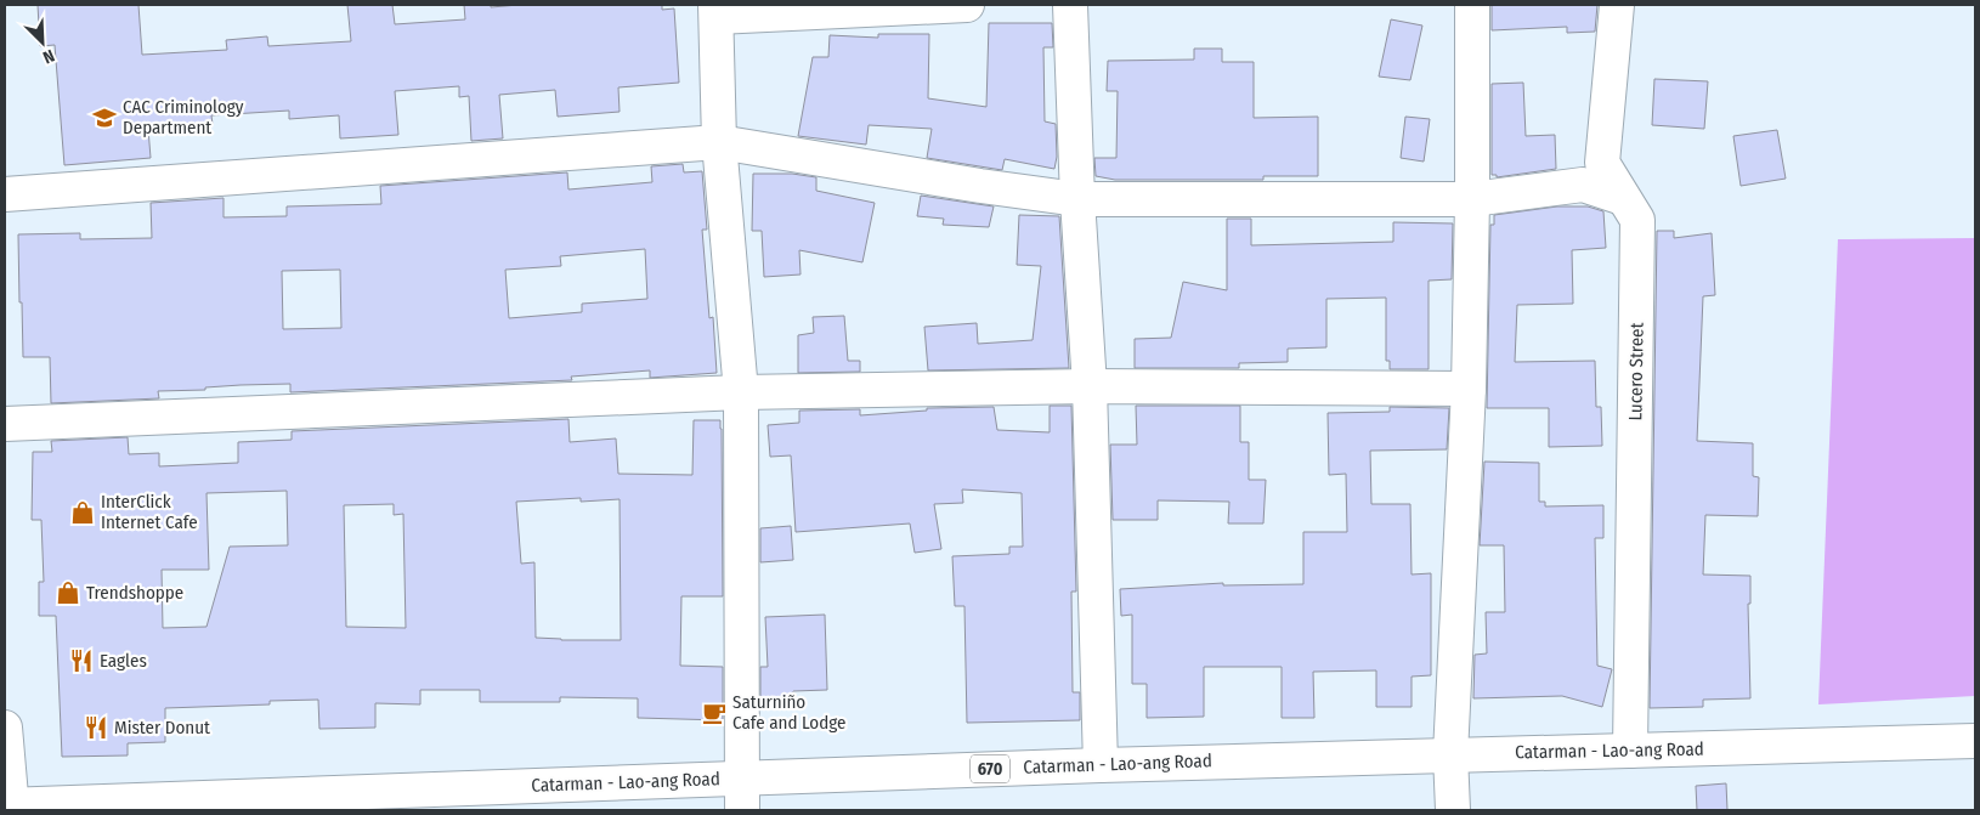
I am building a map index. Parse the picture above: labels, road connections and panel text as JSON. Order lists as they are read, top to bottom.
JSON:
{
  "streets": {
    "street": ["Lucero Street", "Catarman - Lao-ang Road", "670"]
  },
  "crossings": [
    ["Lucero Street", "Catarman - Lao-ang Road"]
  ],
  "places": {
    "school or university": ["CAC Criminology Department"],
    "shop": ["InterClick Internet Cafe", "Trendshoppe"],
    "restaurant": ["Eagles", "Mister Donut"],
    "cafe": ["Saturniño Cafe and Lodge"]
  },
  "north": "bottom right"
}
